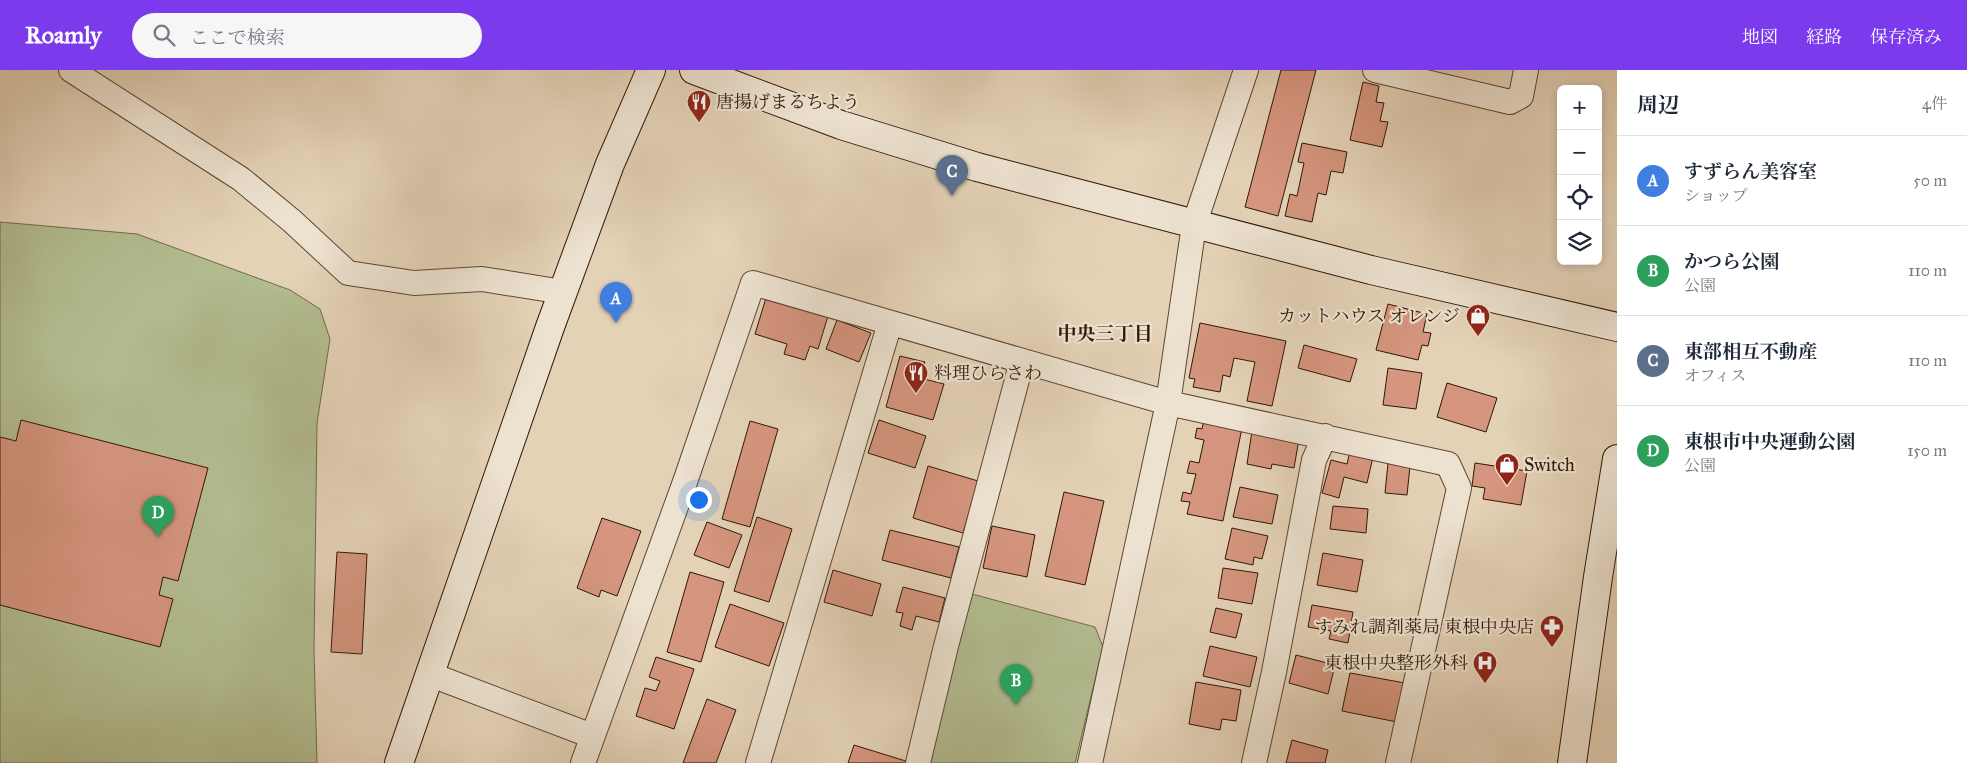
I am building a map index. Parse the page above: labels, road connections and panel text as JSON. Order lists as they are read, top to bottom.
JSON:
{
  "districts": ["中央三丁目"],
  "places": {
    "restaurant": ["唐揚げまるちよう", "料理ひらさわ"],
    "shop": ["カットハウス オレンジ", "Switch"],
    "pharmacy": ["すみれ調剤薬局 東根中央店"],
    "hospital": ["東根中央整形外科"]
  },
  "page": {
    "header": "Roamly",
    "search": "ここで検索",
    "nav": ["地図", "経路", "保存済み"],
    "heading": ["周辺", "4件"],
    "map_buttons": ["+", "−"],
    "list": [
      {
        "mark": "A",
        "name": "すずらん美容室",
        "note": "ショップ",
        "value": "50 m"
      },
      {
        "mark": "B",
        "name": "かつら公園",
        "note": "公園",
        "value": "110 m"
      },
      {
        "mark": "C",
        "name": "東部相互不動産",
        "note": "オフィス",
        "value": "110 m"
      },
      {
        "mark": "D",
        "name": "東根市中央運動公園",
        "note": "公園",
        "value": "150 m"
      }
    ],
    "pins": [
      "C",
      "A",
      "D",
      "B"
    ]
  }
}
